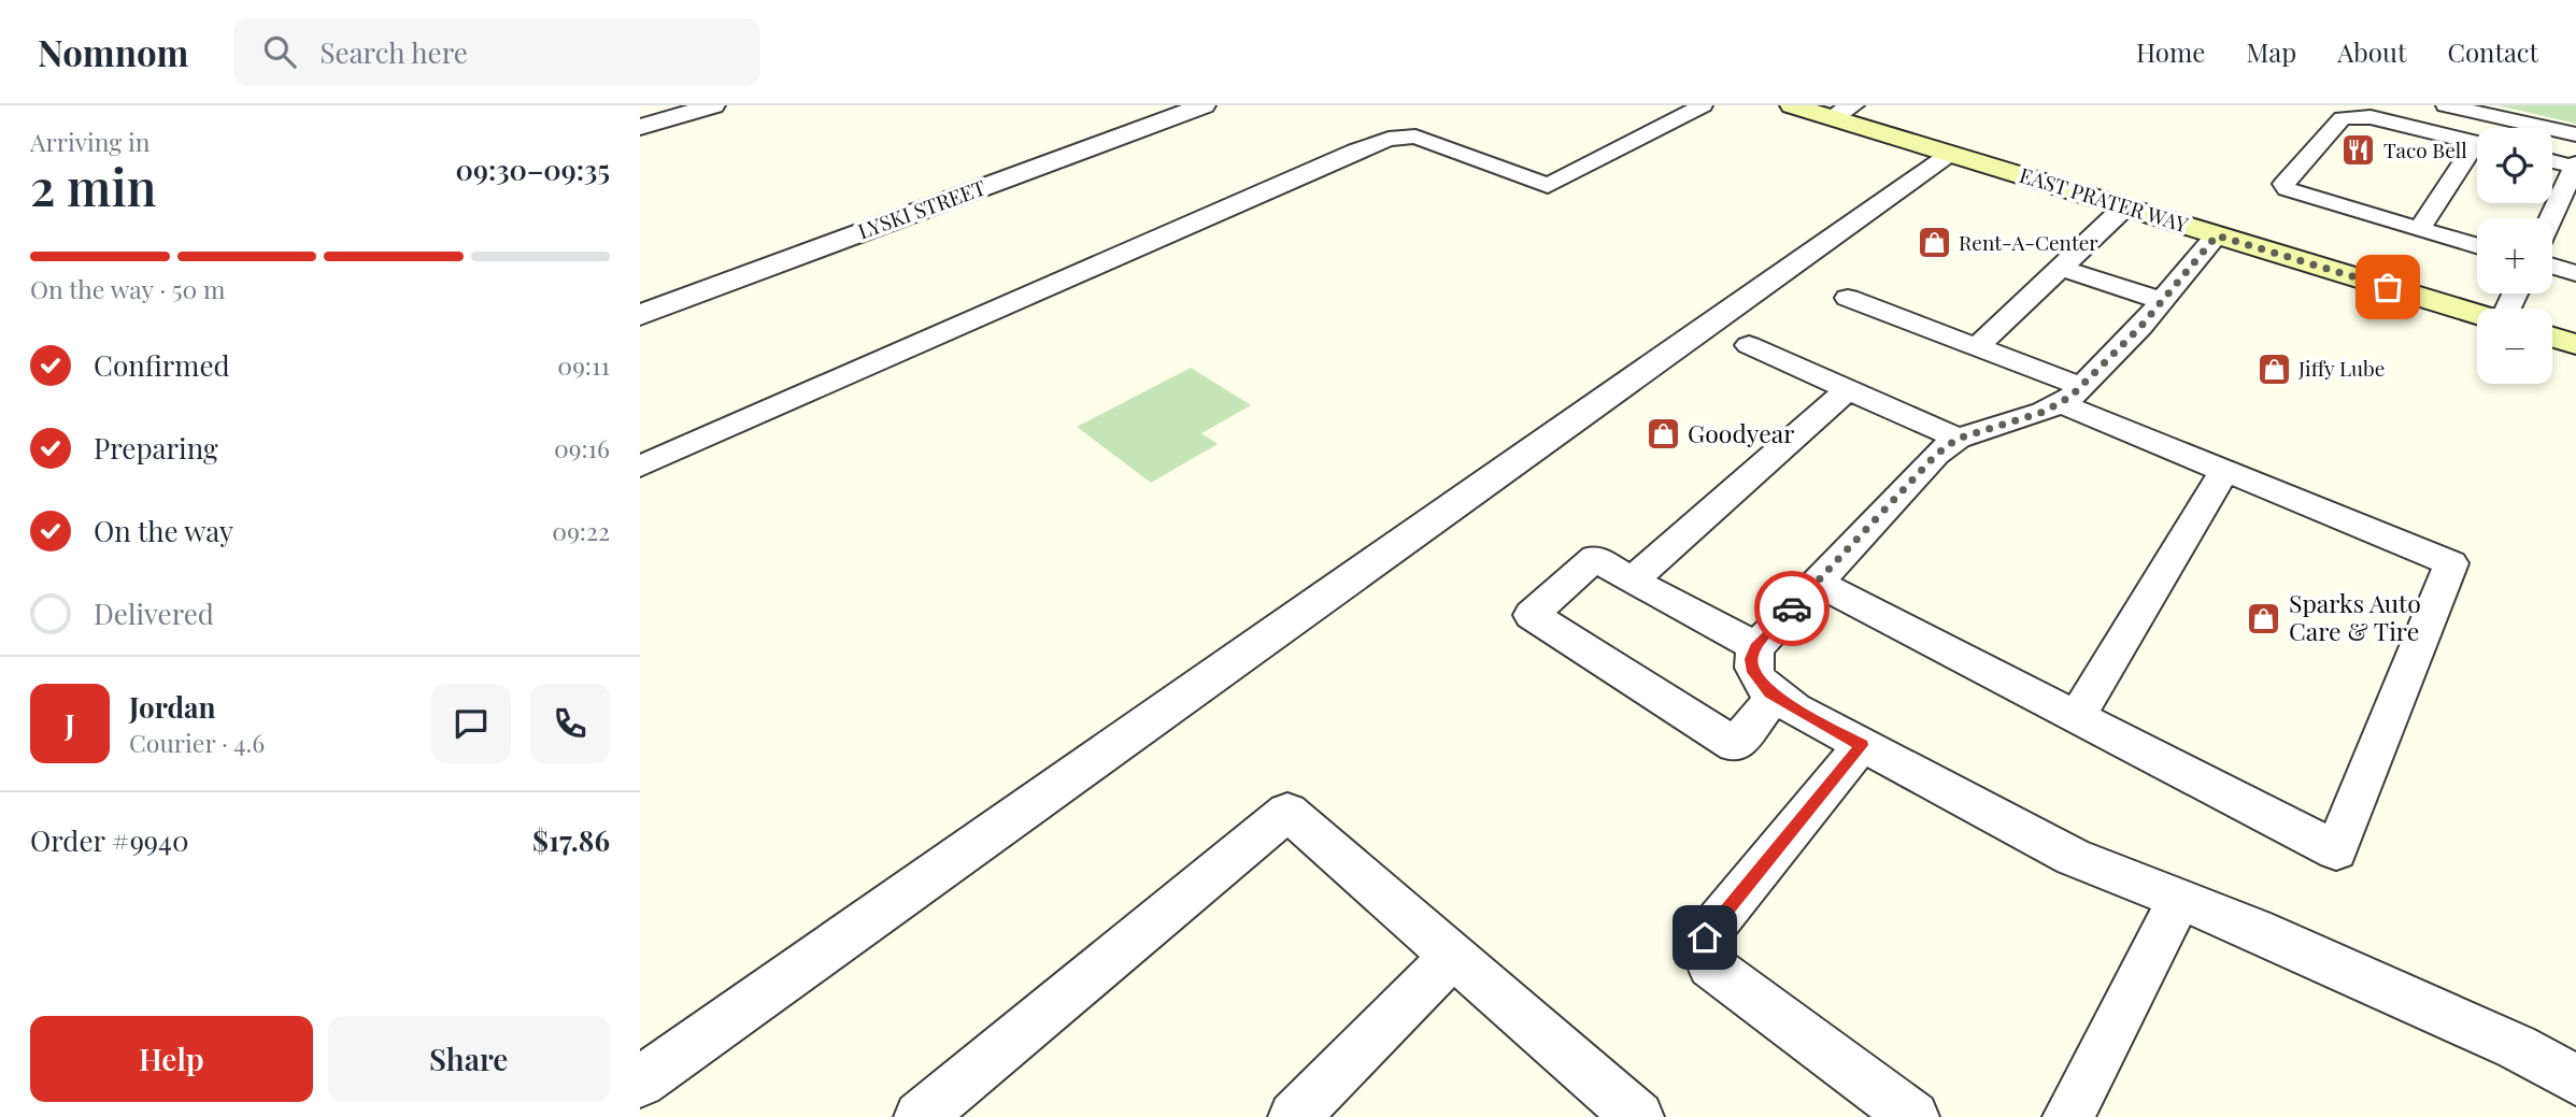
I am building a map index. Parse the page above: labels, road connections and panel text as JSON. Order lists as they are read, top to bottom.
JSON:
{
  "streets": {
    "main road": ["EAST PRATER WAY"],
    "street": ["LYSKI STREET"]
  },
  "places": {
    "restaurant": ["Taco Bell"],
    "shop": [
      "Rent-A-Center",
      "Jiffy Lube",
      "Goodyear",
      "Sparks Auto Care & Tire"
    ]
  },
  "page": {
    "header": "Nomnom",
    "search": "Search here",
    "nav": [
      "Home",
      "Map",
      "About",
      "Contact"
    ],
    "heading": ["2 min", "Arriving in", "09:30–09:35"],
    "panel": [
      "Jordan",
      "Courier · 4.6",
      "Order #9940",
      "$17.86"
    ],
    "map_buttons": ["+", "−"],
    "bar": "On the way · 50 m",
    "list": [
      ["Confirmed", "09:11"],
      ["Preparing", "09:16"],
      ["On the way", "09:22"],
      "Delivered"
    ],
    "round": "J",
    "buttons": ["Help", "Share"]
  }
}
